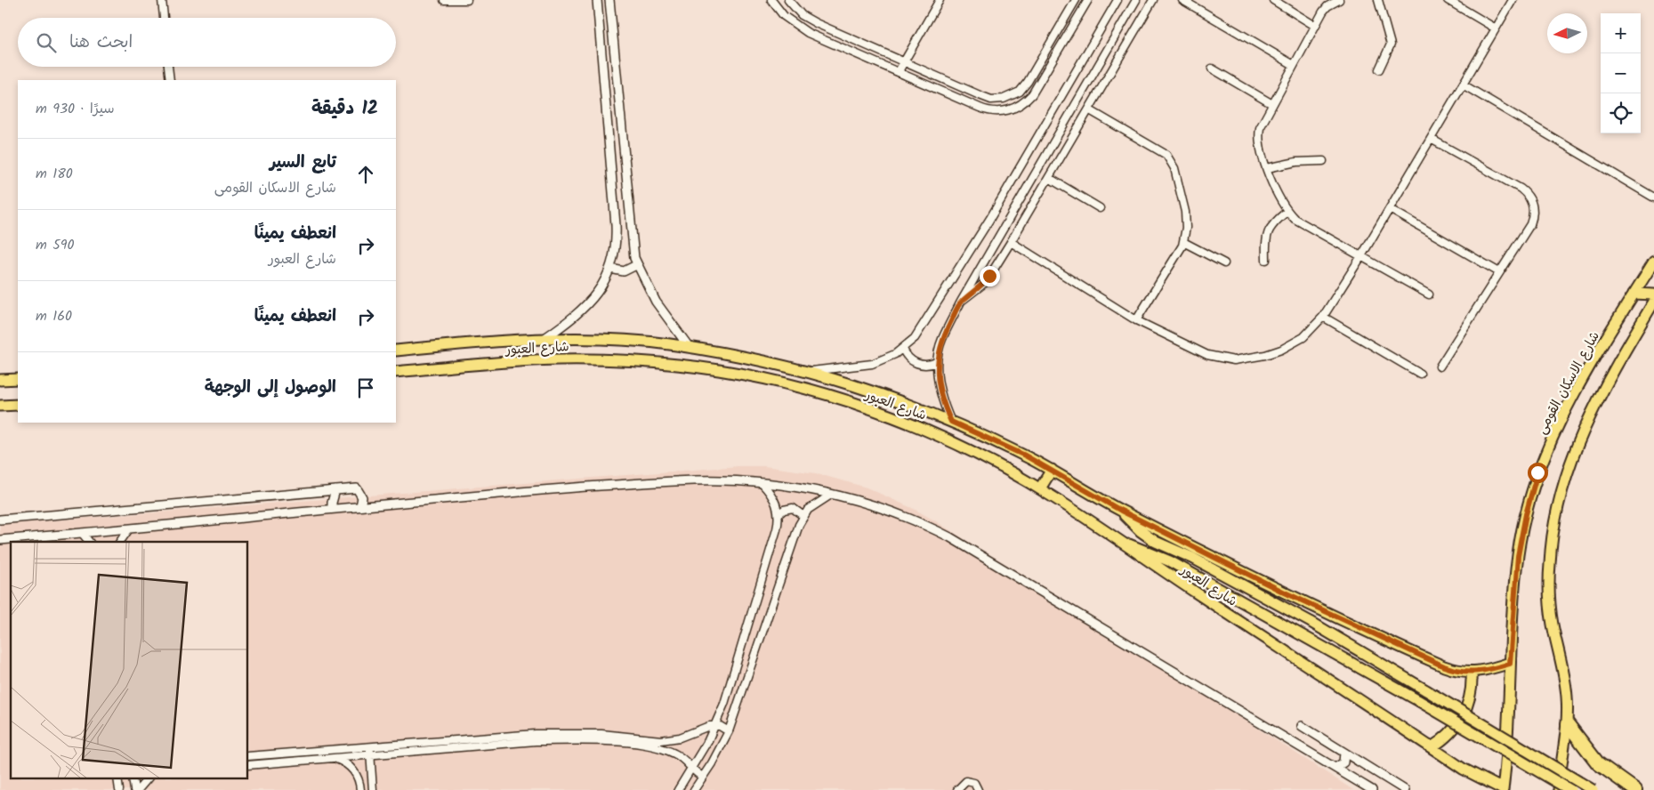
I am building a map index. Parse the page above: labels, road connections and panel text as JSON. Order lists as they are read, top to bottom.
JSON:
{
  "streets": {
    "main road": ["شارع العبور", "شارع الاسكان القومى"]
  },
  "crossings": [
    ["شارع العبور", "شارع الاسكان القومى"]
  ],
  "north": "left",
  "page": {
    "map_buttons": ["+", "−"],
    "search": "ابحث هنا",
    "heading": ["12 دقيقة", "سيرًا · 930 m"],
    "list": [
      ["تابع السير", "شارع الاسكان القومى", "180 m"],
      ["انعطف يمينًا", "شارع العبور", "590 m"],
      ["انعطف يمينًا", "160 m"],
      "الوصول إلى الوجهة"
    ]
  }
}
